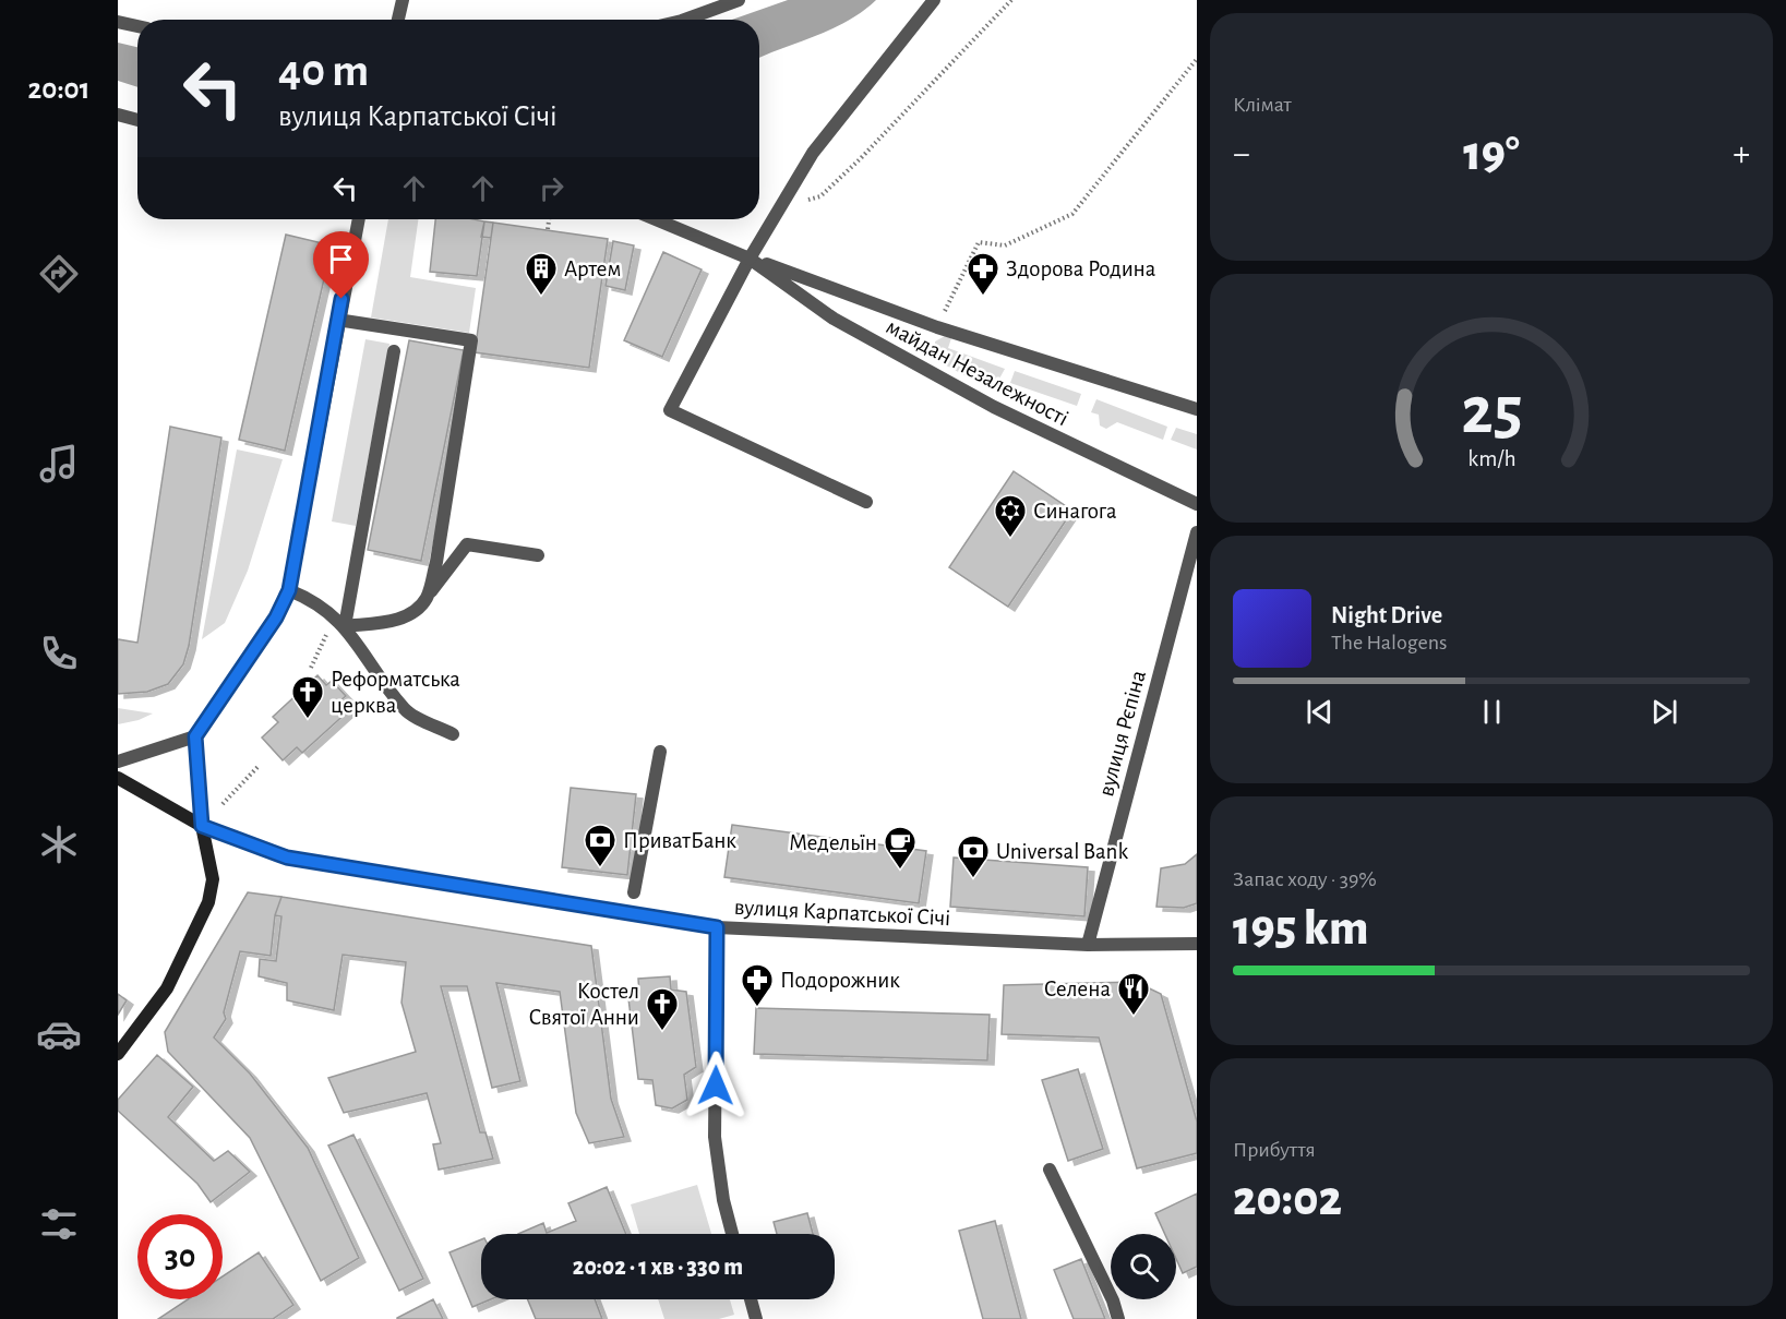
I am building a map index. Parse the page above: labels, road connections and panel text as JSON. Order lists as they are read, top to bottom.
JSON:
{
  "streets": {
    "main road": ["вулиця Карпатської Січі"],
    "street": ["майдан Незалежності", "вулиця Рєпіна"]
  },
  "crossings": [
    ["вулиця Рєпіна", "вулиця Карпатської Січі"]
  ],
  "places": {
    "building": ["Артем"],
    "pharmacy": ["Здорова Родина", "Подорожник"],
    "synagogue": ["Синагога"],
    "church": ["Реформатська церква", "Костел Святої Анни"],
    "bank": ["ПриватБанк", "Universal Bank"],
    "cafe": ["Медельїн"],
    "restaurant": ["Селена"]
  },
  "page": {
    "tabs": "20:01",
    "tile": [
      "Клімат",
      ["Запас ходу · 39%", "195 km"],
      ["Прибуття", "20:02"]
    ],
    "turn": ["40 m", "вулиця Карпатської Січі"],
    "heat": ["−", "19°", "+"],
    "song": ["Night Drive", "The Halogens"],
    "limit": "30",
    "trip": "20:02 · 1 хв · 330 m",
    "gauge": ["25", "km/h"]
  }
}
